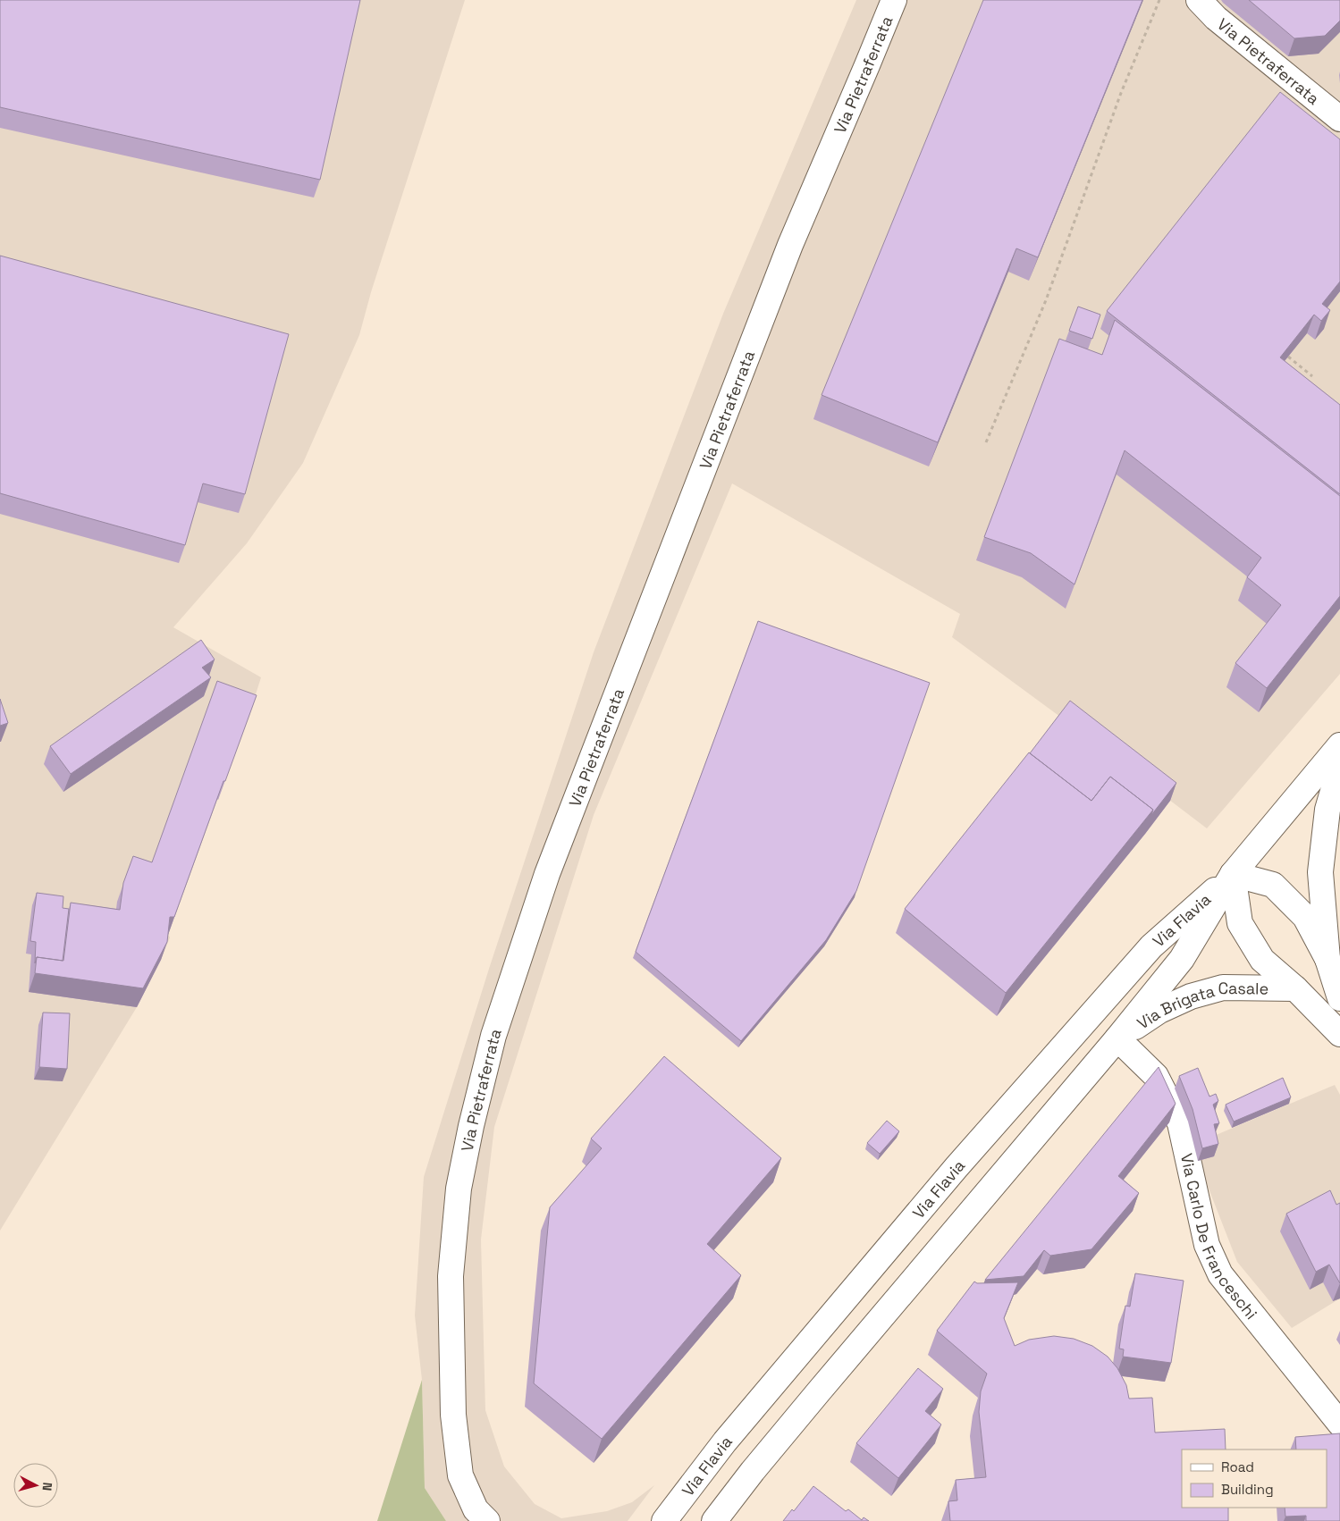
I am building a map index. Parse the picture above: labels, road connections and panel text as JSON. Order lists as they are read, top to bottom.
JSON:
{
  "streets": {
    "main road": [
      "Via Pietraferrata",
      "Via Flavia",
      "Via Brigata Casale",
      "Via Carlo De Franceschi"
    ]
  },
  "crossings": [
    ["Via Flavia", "Via Brigata Casale"],
    ["Via Flavia", "Via Carlo De Franceschi"],
    ["Via Brigata Casale", "Via Carlo De Franceschi"]
  ],
  "legend": ["Road", "Building"],
  "north": "right"
}
